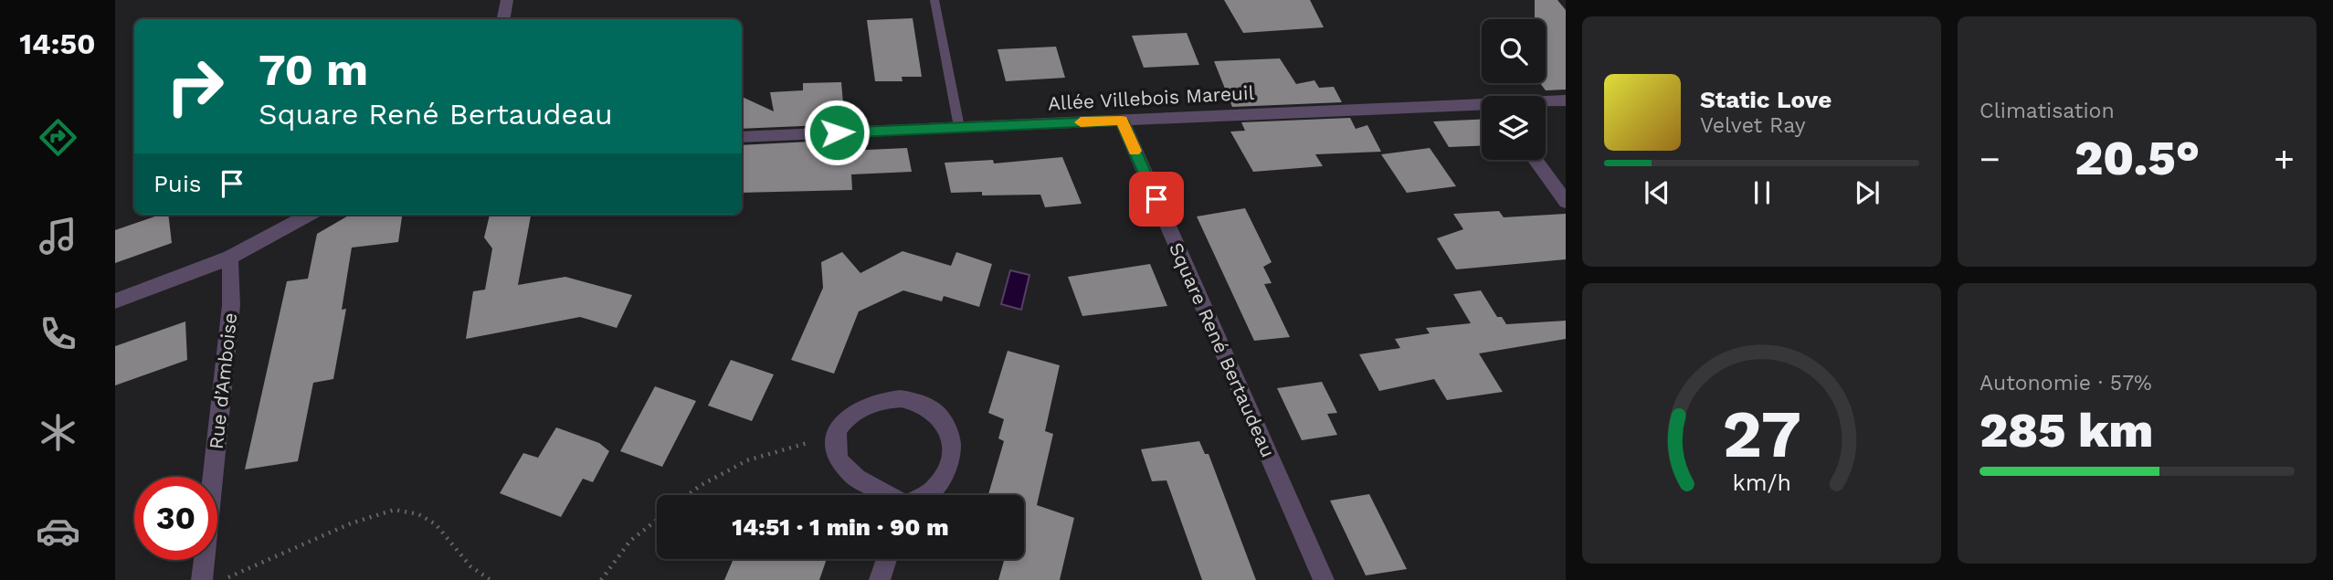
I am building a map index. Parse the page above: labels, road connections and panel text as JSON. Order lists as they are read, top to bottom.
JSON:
{
  "streets": {
    "street": ["Allée Villebois Mareuil", "Square René Bertaudeau", "Rue d’Amboise"]
  },
  "crossings": [
    ["Allée Villebois Mareuil", "Square René Bertaudeau"]
  ],
  "page": {
    "tabs": "14:50",
    "tile": [
      "Climatisation",
      ["Autonomie · 57%", "285 km"]
    ],
    "turn": ["70 m", "Square René Bertaudeau"],
    "song": ["Static Love", "Velvet Ray"],
    "heat": ["−", "20.5°", "+"],
    "then": "Puis",
    "limit": "30",
    "trip": "14:51 · 1 min · 90 m",
    "gauge": ["27", "km/h"]
  }
}
